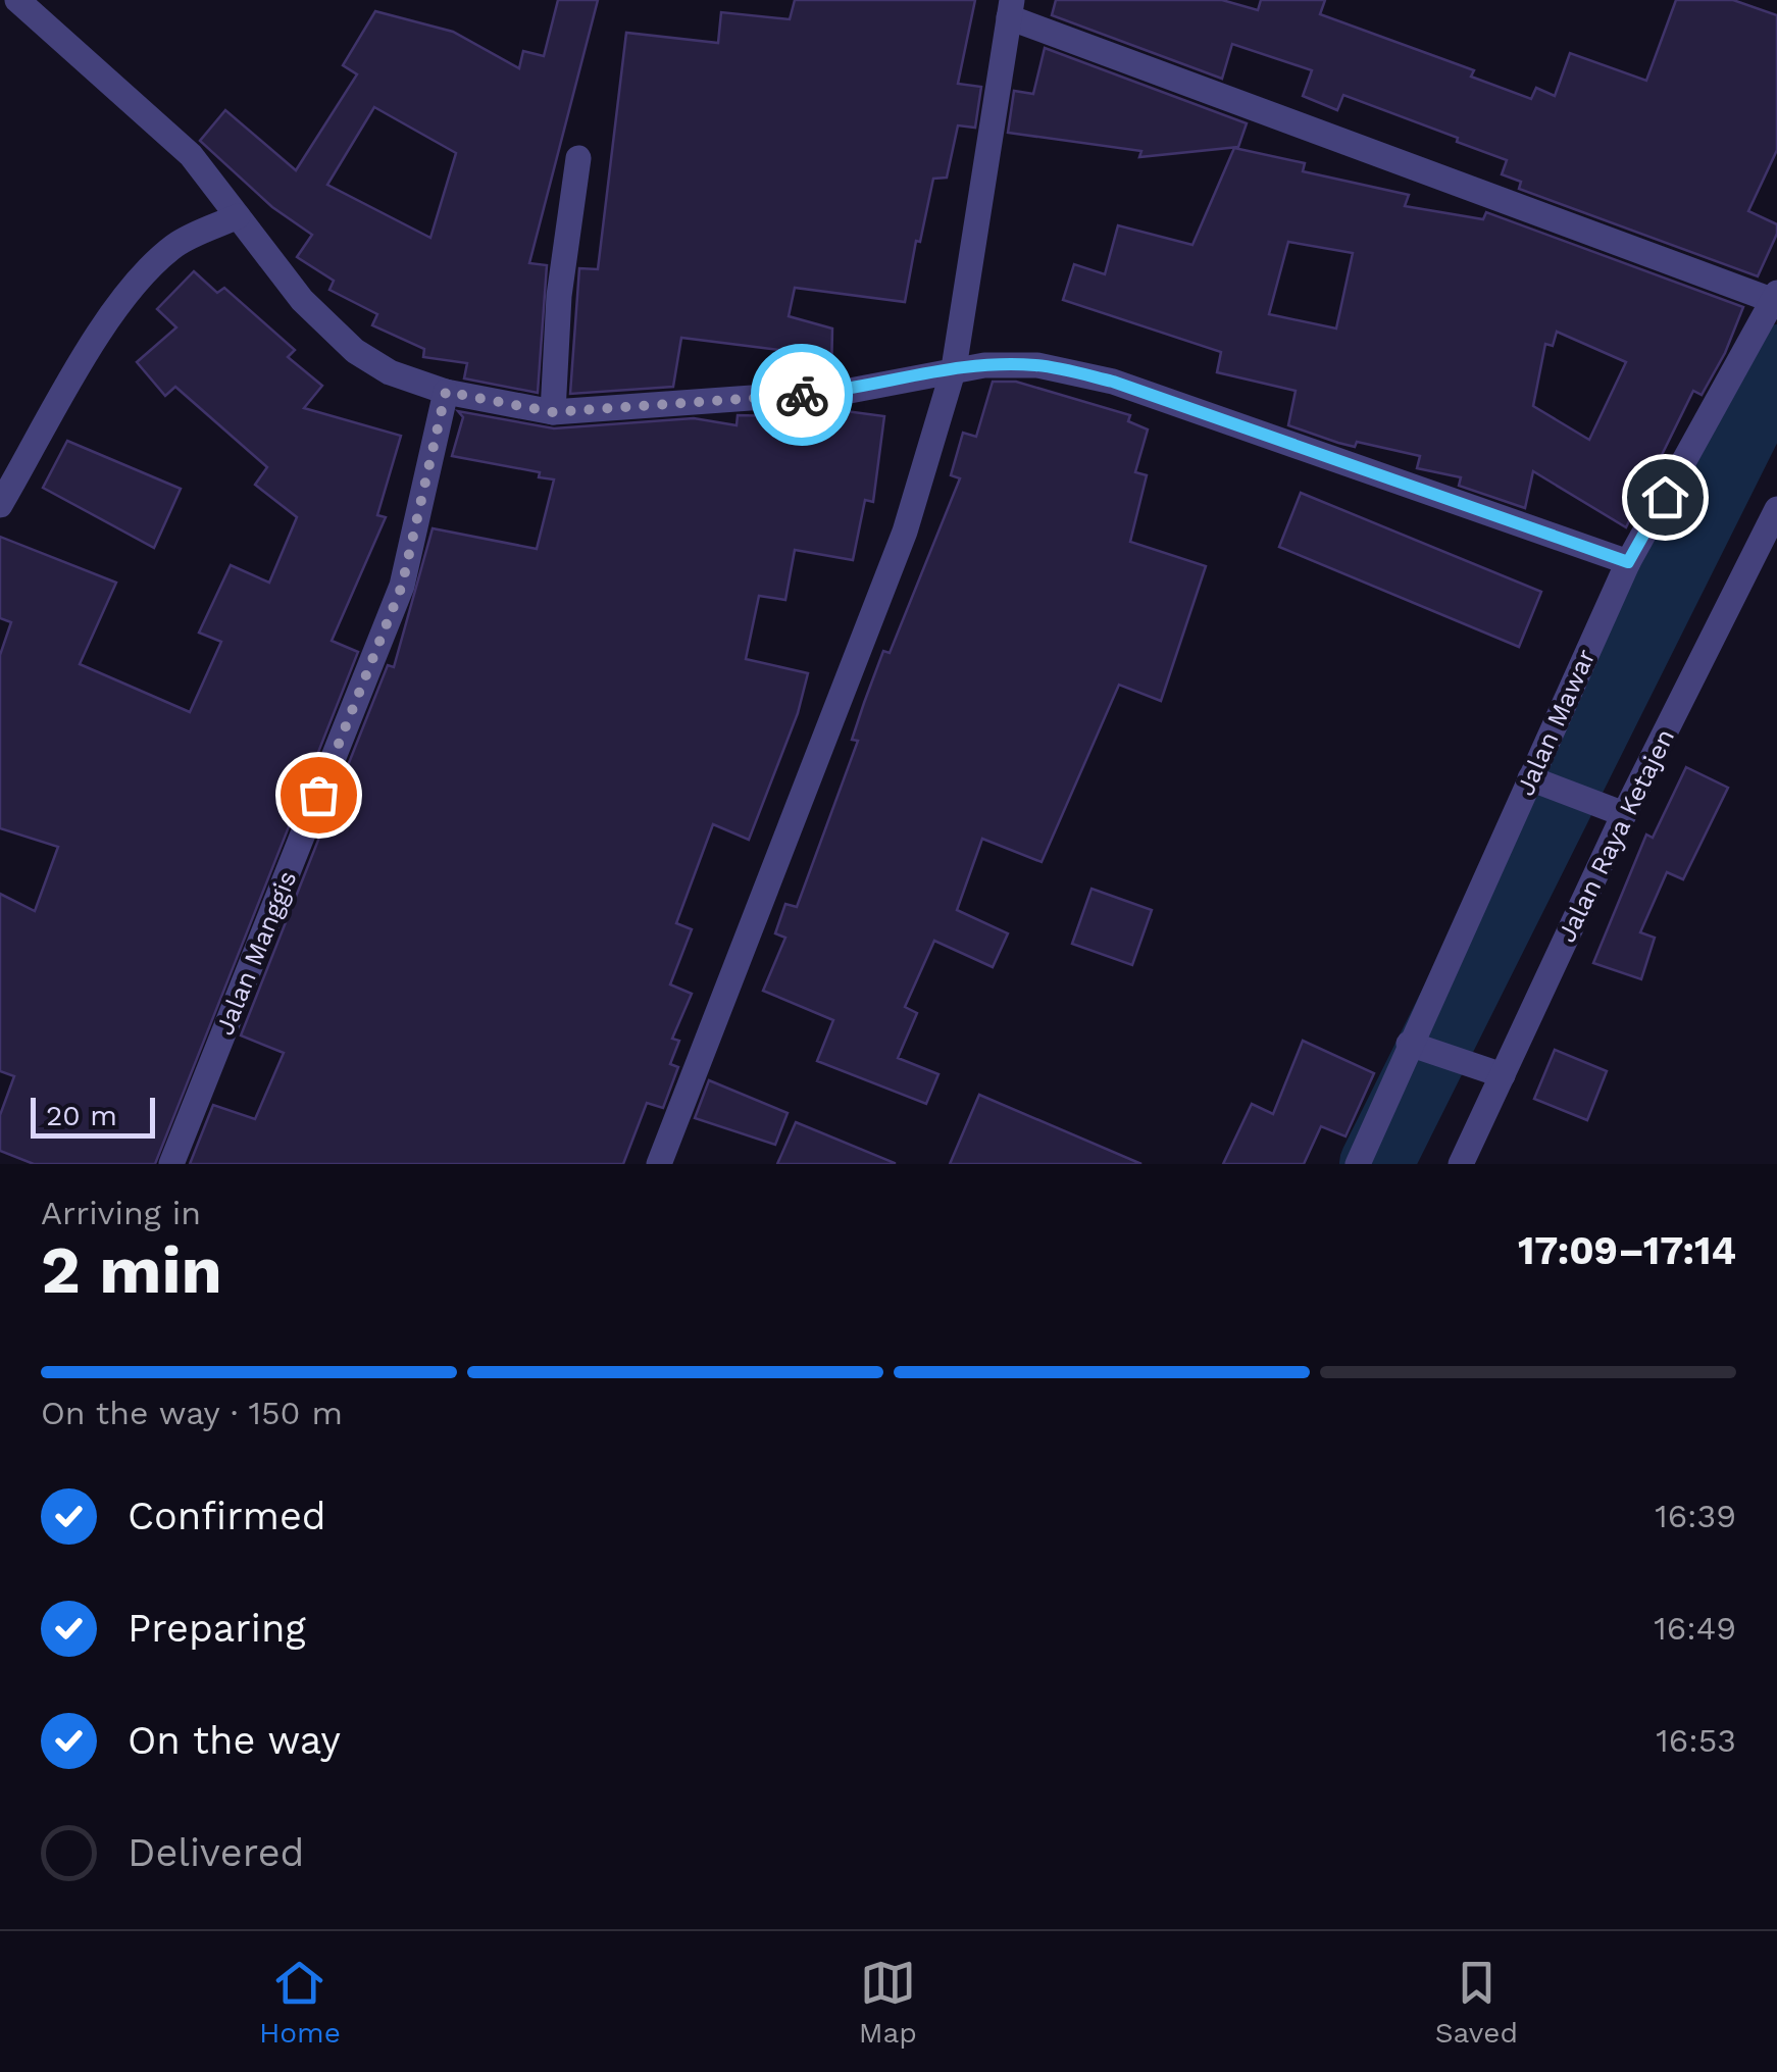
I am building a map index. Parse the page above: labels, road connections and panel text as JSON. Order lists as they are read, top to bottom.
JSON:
{
  "streets": {
    "street": ["Jalan Mawar", "Jalan Raya Ketajen", "Jalan Manggis"]
  },
  "scale_bar": "20 m",
  "page": {
    "scale": "20 m",
    "heading": ["2 min", "Arriving in", "17:09–17:14"],
    "bar": "On the way · 150 m",
    "list": [
      ["Confirmed", "16:39"],
      ["Preparing", "16:49"],
      ["On the way", "16:53"],
      "Delivered"
    ],
    "tabs": ["Home", "Map", "Saved"]
  }
}
